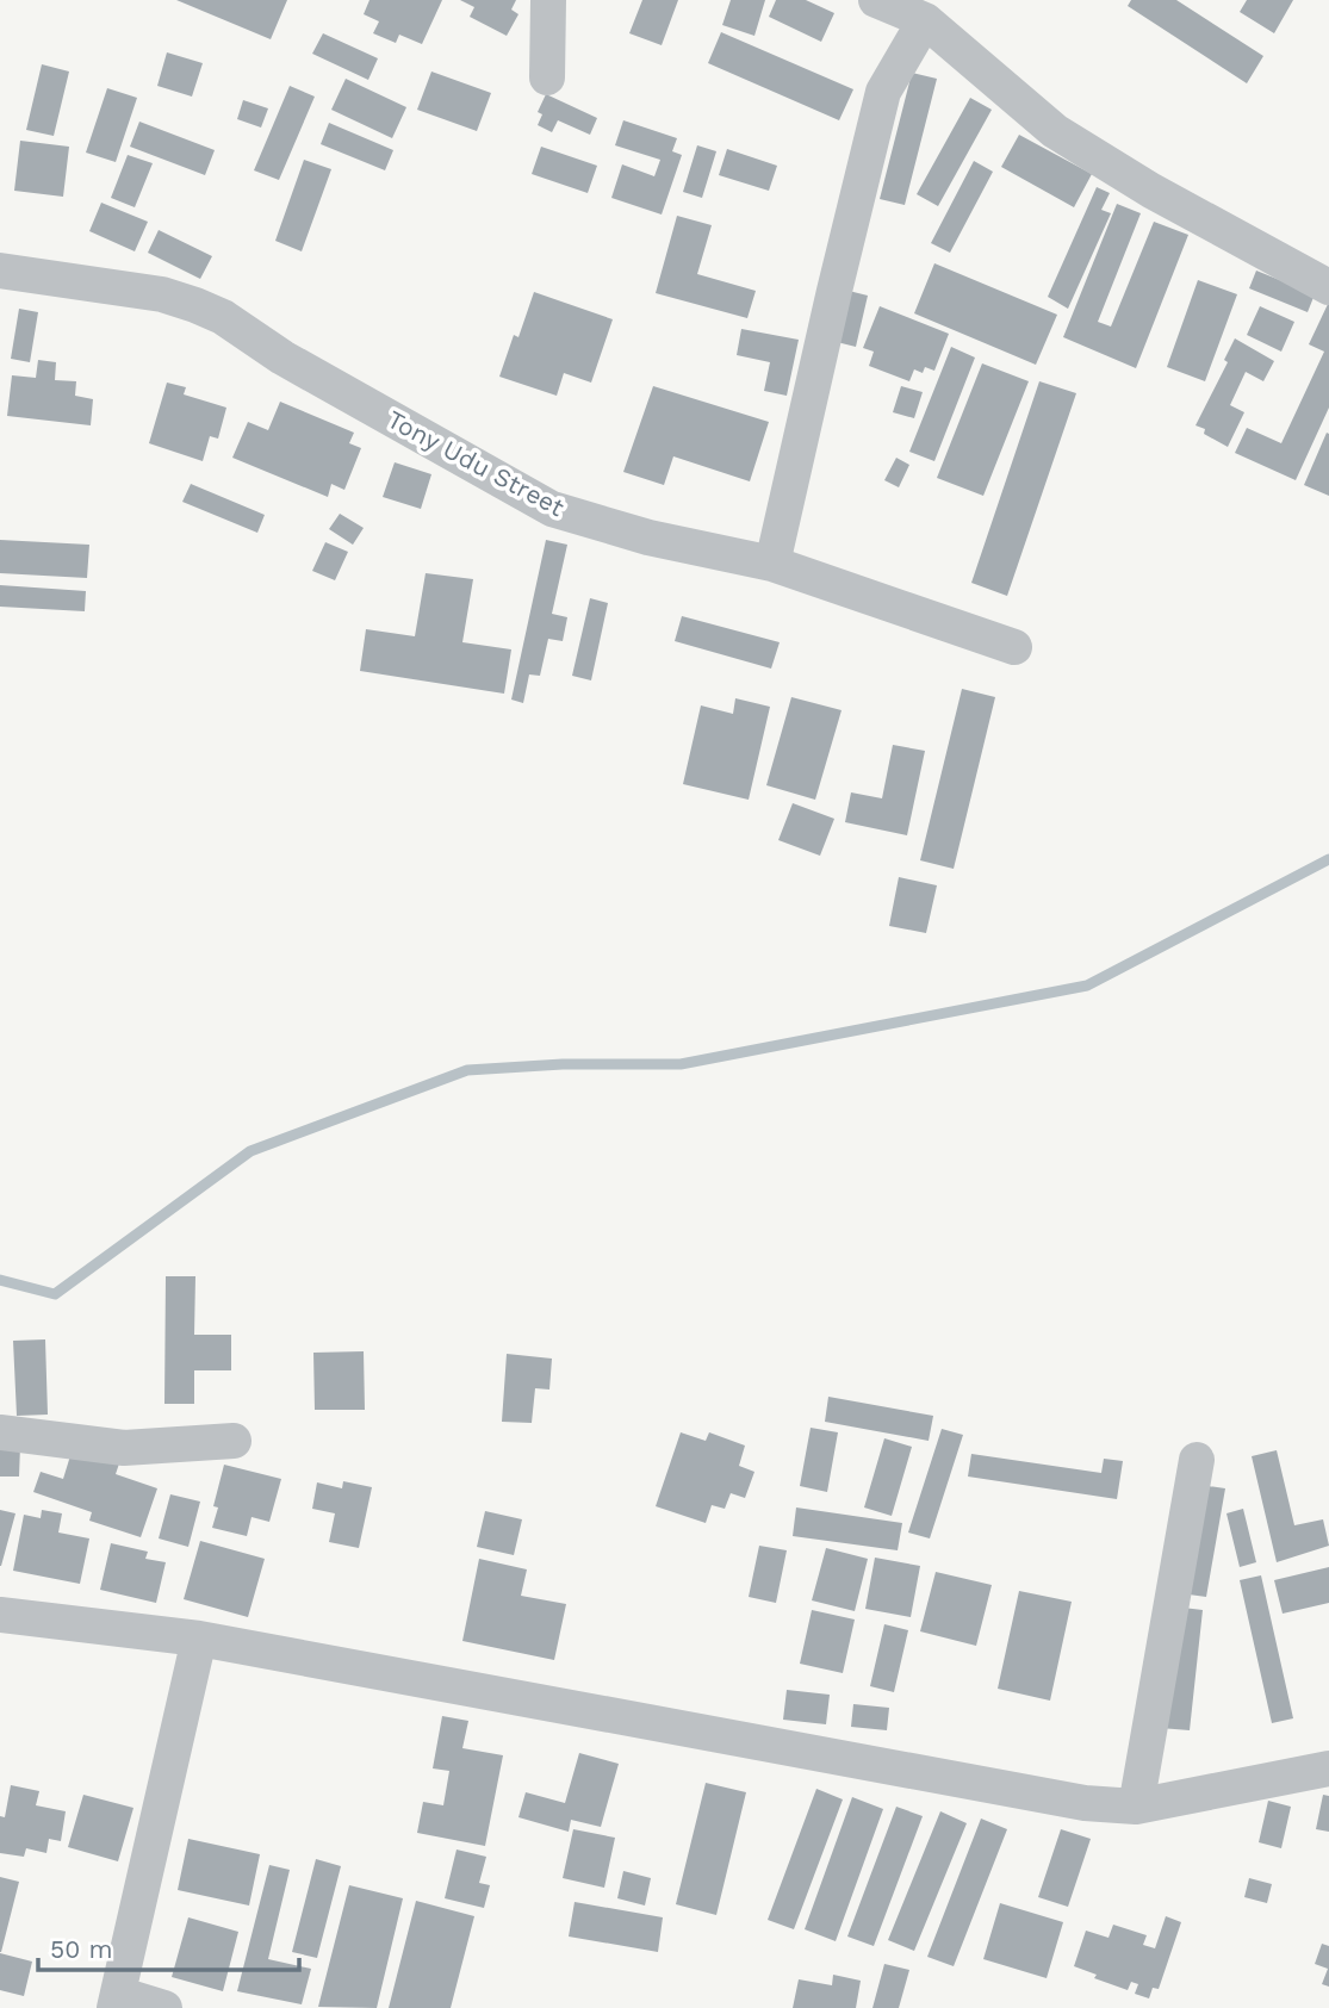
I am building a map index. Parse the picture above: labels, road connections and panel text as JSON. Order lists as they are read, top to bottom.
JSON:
{
  "streets": {
    "street": ["Tony Udu Street"]
  },
  "scale_bar": "50 m"
}
